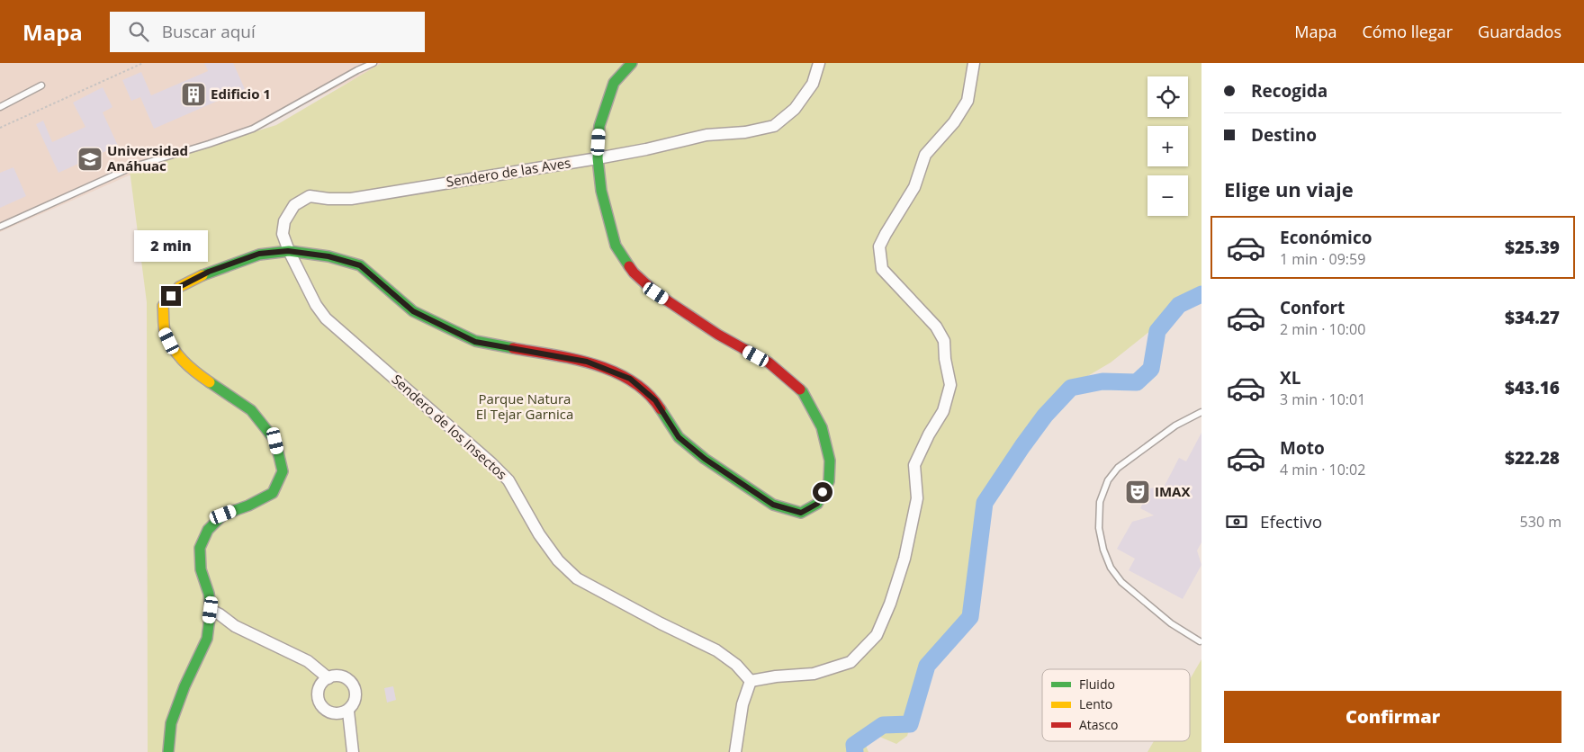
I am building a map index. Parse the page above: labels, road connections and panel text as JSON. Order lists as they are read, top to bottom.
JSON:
{
  "streets": {
    "street": ["Sendero de las Aves", "Sendero de los Insectos"]
  },
  "crossings": [
    ["Sendero de las Aves", "Sendero de los Insectos"]
  ],
  "parks": ["Parque Natura El Tejar Garnica"],
  "places": {
    "building": ["Edificio 1"],
    "school or university": ["Universidad Anáhuac"],
    "theatre": ["IMAX"]
  },
  "legend": ["Fluido", "Lento", "Atasco"],
  "page": {
    "header": "Mapa",
    "search": "Buscar aquí",
    "nav": ["Mapa", "Cómo llegar", "Guardados"],
    "banner": ["Recogida", "Destino"],
    "map_buttons": ["+", "−"],
    "heading": "Elige un viaje",
    "list": [
      {
        "name": "Económico",
        "note": "1 min · 09:59",
        "value": "$25.39"
      },
      {
        "name": "Confort",
        "note": "2 min · 10:00",
        "value": "$34.27"
      },
      {
        "name": "XL",
        "note": "3 min · 10:01",
        "value": "$43.16"
      },
      {
        "name": "Moto",
        "note": "4 min · 10:02",
        "value": "$22.28"
      }
    ],
    "bubble": "2 min",
    "pay": ["Efectivo", "530 m"],
    "buttons": "Confirmar"
  }
}
